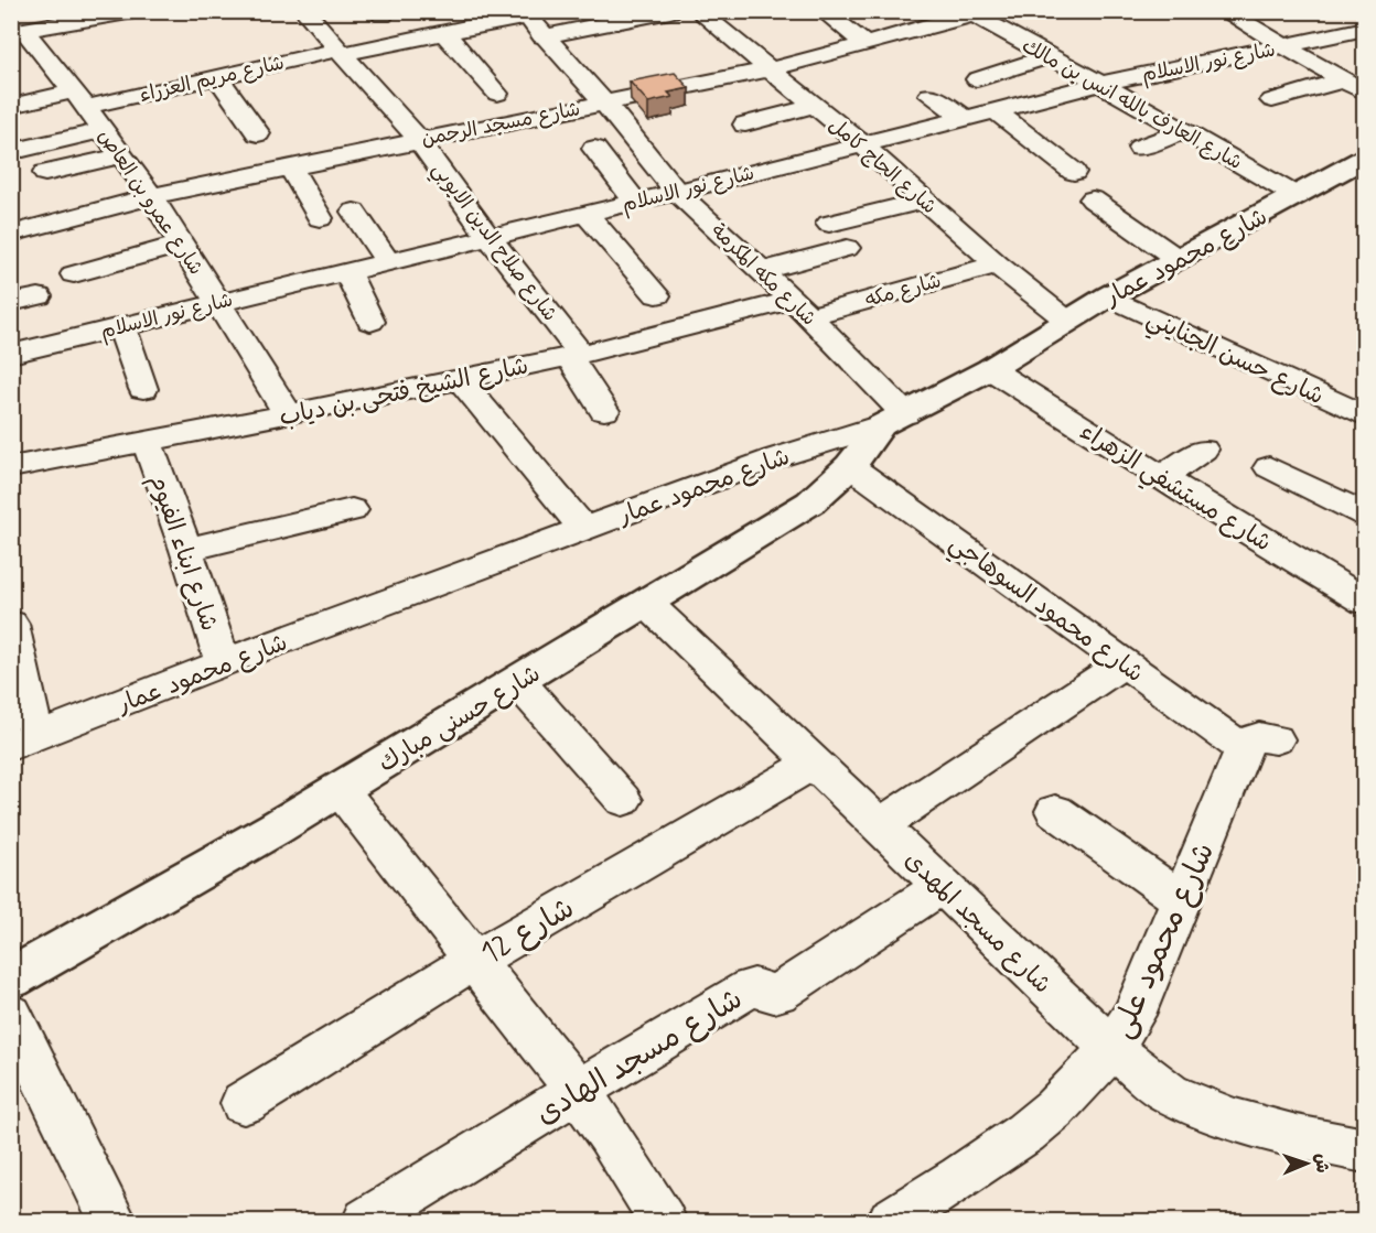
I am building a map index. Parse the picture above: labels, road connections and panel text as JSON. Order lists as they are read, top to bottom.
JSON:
{
  "streets": {
    "street": [
      "شارع نور الاسلام",
      "شارع مريم العزراء",
      "شارع العارف بالله انس بن مالك",
      "شارع مسجد الرحمن",
      "شارع الحاج كامل",
      "شارع عمرو بن العاص",
      "شارع صلاح الدين الايوبي",
      "شارع محمود عمار",
      "شارع مكه المكرمة",
      "شارع مكه",
      "شارع حسن الجنايني",
      "شارع الشيخ فتحى بن دياب",
      "شارع مستشفي الزهراء",
      "شارع ابناء الفيوم",
      "شارع محمود السوهاجي",
      "شارع حسنى مبارك",
      "شارع مسجد المهدى",
      "شارع 12",
      "شارع محمود على",
      "شارع مسجد الهادى"
    ]
  },
  "crossings": [
    ["شارع نور الاسلام", "شارع العارف بالله انس بن مالك"],
    ["شارع نور الاسلام", "شارع الحاج كامل"],
    ["شارع نور الاسلام", "شارع عمرو بن العاص"],
    ["شارع نور الاسلام", "شارع صلاح الدين الايوبي"],
    ["شارع نور الاسلام", "شارع مكه المكرمة"],
    ["شارع مريم العزراء", "شارع عمرو بن العاص"],
    ["شارع مريم العزراء", "شارع صلاح الدين الايوبي"],
    ["شارع مريم العزراء", "شارع مكه المكرمة"],
    ["شارع العارف بالله انس بن مالك", "شارع مسجد الرحمن"],
    ["شارع العارف بالله انس بن مالك", "شارع محمود عمار"],
    ["شارع مسجد الرحمن", "شارع الحاج كامل"],
    ["شارع مسجد الرحمن", "شارع عمرو بن العاص"],
    ["شارع مسجد الرحمن", "شارع صلاح الدين الايوبي"],
    ["شارع مسجد الرحمن", "شارع مكه المكرمة"],
    ["شارع الحاج كامل", "شارع محمود عمار"],
    ["شارع الحاج كامل", "شارع مكه"],
    ["شارع عمرو بن العاص", "شارع الشيخ فتحى بن دياب"],
    ["شارع صلاح الدين الايوبي", "شارع الشيخ فتحى بن دياب"],
    ["شارع محمود عمار", "شارع مكه المكرمة"],
    ["شارع محمود عمار", "شارع حسن الجنايني"],
    ["شارع محمود عمار", "شارع مستشفي الزهراء"],
    ["شارع محمود عمار", "شارع ابناء الفيوم"],
    ["شارع محمود عمار", "شارع حسنى مبارك"],
    ["شارع مكه المكرمة", "شارع مكه"],
    ["شارع مكه المكرمة", "شارع الشيخ فتحى بن دياب"],
    ["شارع مكه المكرمة", "شارع حسنى مبارك"],
    ["شارع مكه", "شارع الشيخ فتحى بن دياب"],
    ["شارع الشيخ فتحى بن دياب", "شارع ابناء الفيوم"],
    ["شارع محمود السوهاجي", "شارع حسنى مبارك"],
    ["شارع محمود السوهاجي", "شارع محمود على"],
    ["شارع حسنى مبارك", "شارع مسجد المهدى"],
    ["شارع مسجد المهدى", "شارع 12"],
    ["شارع مسجد المهدى", "شارع محمود على"],
    ["شارع مسجد المهدى", "شارع مسجد الهادى"]
  ],
  "north": "right"
}
